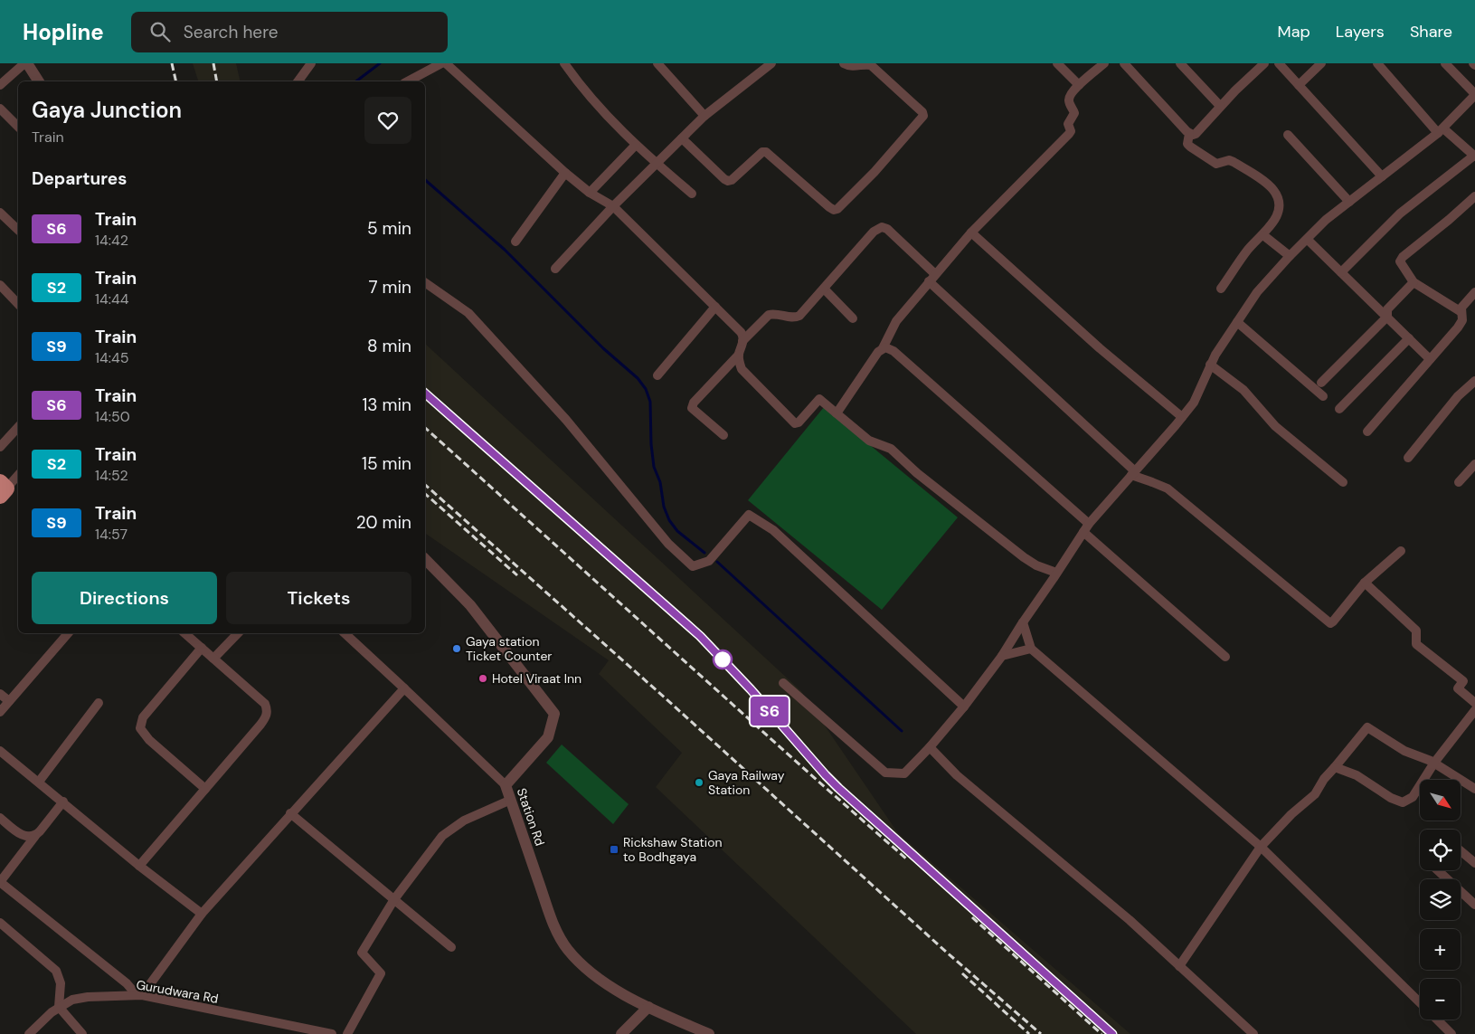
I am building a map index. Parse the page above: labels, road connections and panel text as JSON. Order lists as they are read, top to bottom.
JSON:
{
  "streets": {
    "street": ["Station Rd", "Gurudwara Rd"]
  },
  "places": {
    "other": ["Gaya station Ticket Counter", "Hotel Viraat Inn", "Gaya Railway Station"],
    "transit": ["Rickshaw Station to Bodhgaya"]
  },
  "north": "bottom right",
  "page": {
    "header": "Hopline",
    "search": "Search here",
    "nav": ["Map", "Layers", "Share"],
    "on_map": "S6",
    "heading": [
      ["Gaya Junction", "Train"],
      "Departures"
    ],
    "list": [
      {
        "mark": "S6",
        "name": "Train",
        "note": "14:42",
        "value": "5 min"
      },
      {
        "mark": "S2",
        "name": "Train",
        "note": "14:44",
        "value": "7 min"
      },
      {
        "mark": "S9",
        "name": "Train",
        "note": "14:45",
        "value": "8 min"
      },
      {
        "mark": "S6",
        "name": "Train",
        "note": "14:50",
        "value": "13 min"
      },
      {
        "mark": "S2",
        "name": "Train",
        "note": "14:52",
        "value": "15 min"
      },
      {
        "mark": "S9",
        "name": "Train",
        "note": "14:57",
        "value": "20 min"
      }
    ],
    "buttons": ["Directions", "Tickets"],
    "map_buttons": ["+", "−"]
  }
}
